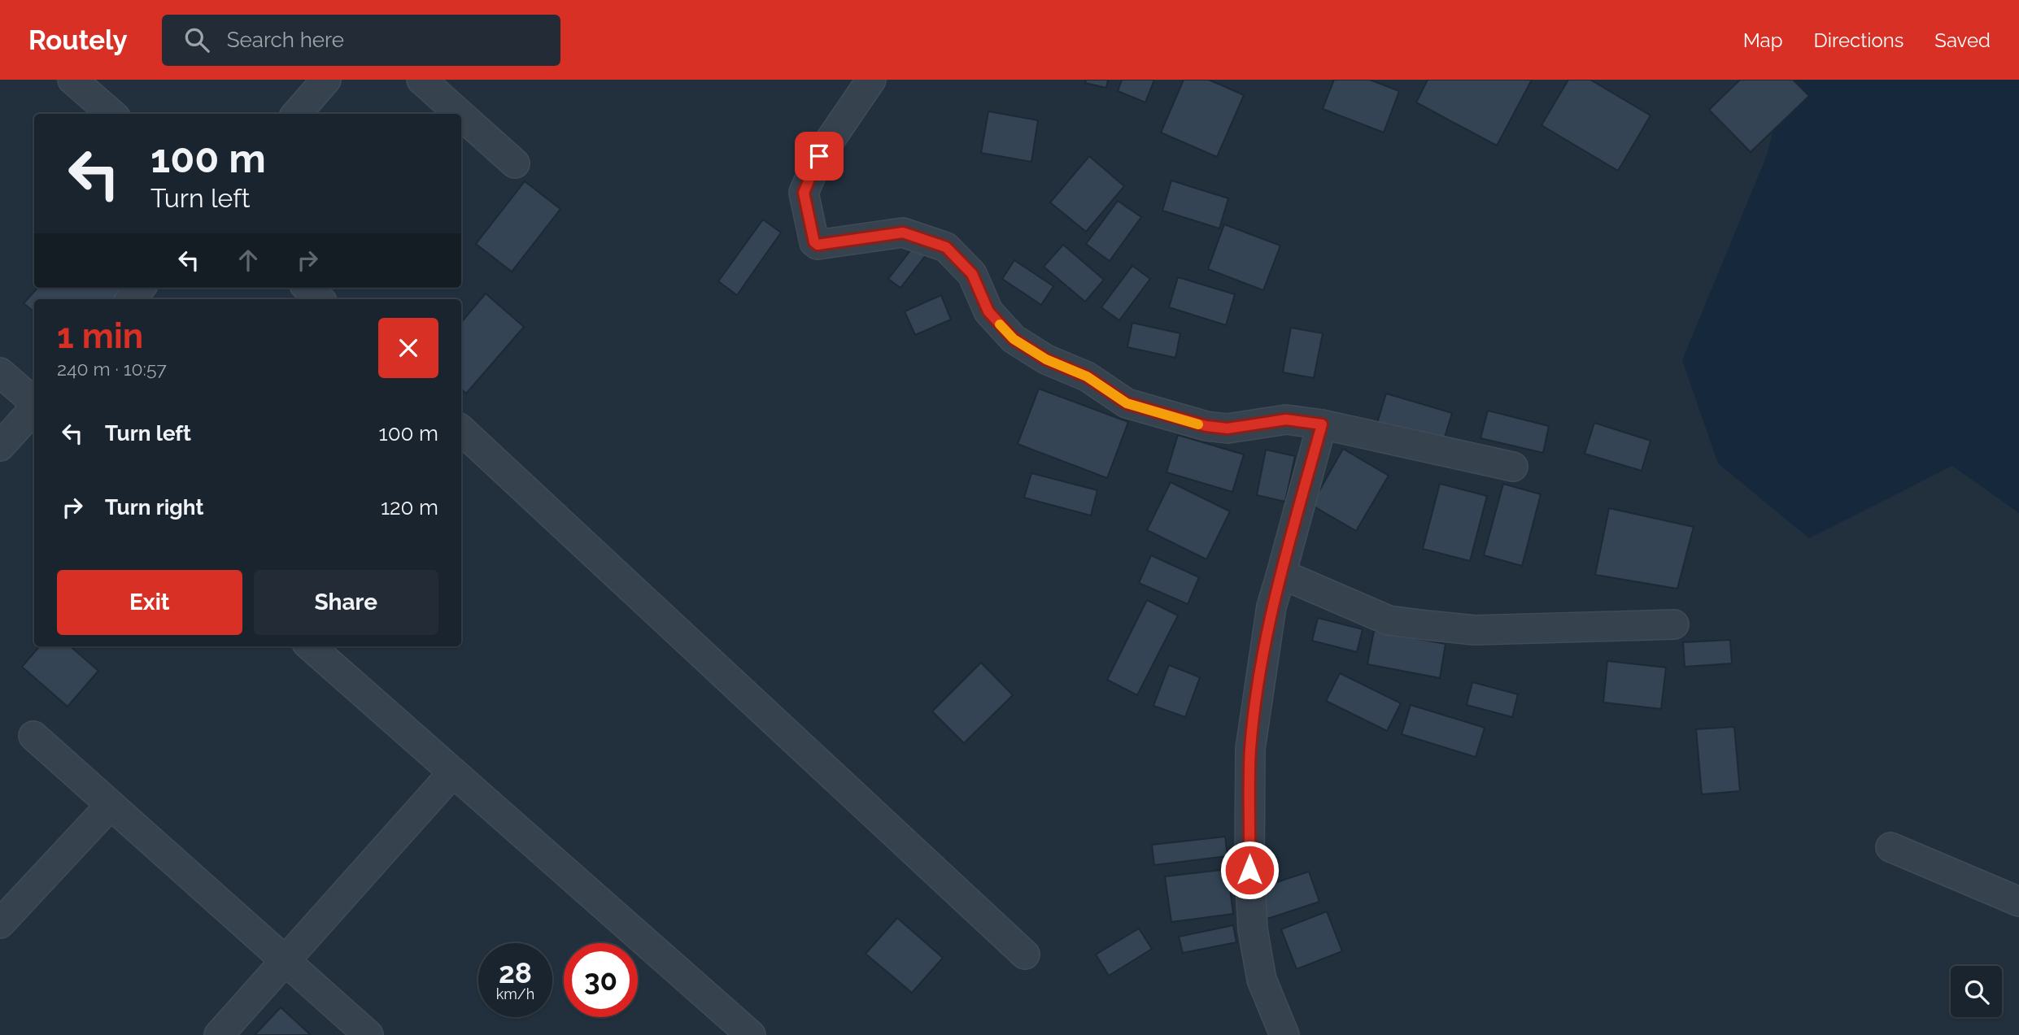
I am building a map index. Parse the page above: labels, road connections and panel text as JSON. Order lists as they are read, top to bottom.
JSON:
{
  "page": {
    "header": "Routely",
    "search": "Search here",
    "nav": ["Map", "Directions", "Saved"],
    "turn": ["100 m", "Turn left"],
    "heading": ["1 min", "240 m · 10:57"],
    "list": [
      {
        "name": "Turn left",
        "value": "100 m"
      },
      {
        "name": "Turn right",
        "value": "120 m"
      }
    ],
    "buttons": ["Exit", "Share"],
    "speed": "28 km/h",
    "limit": "30"
  }
}
